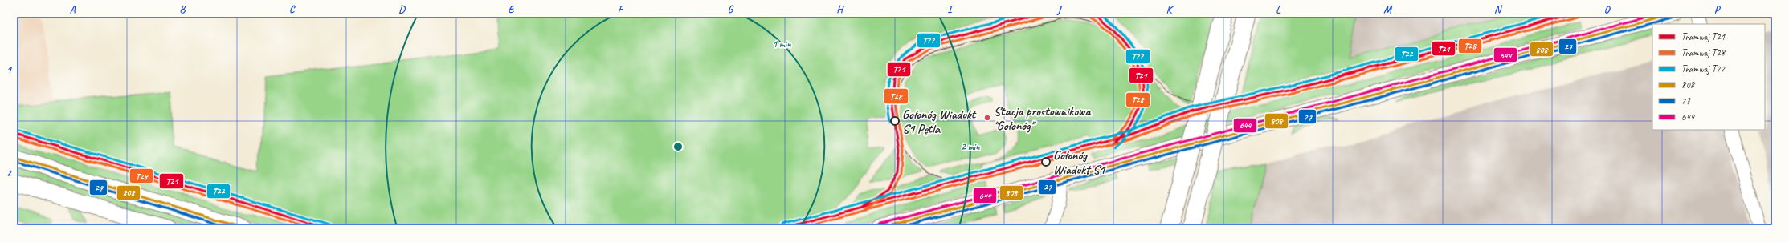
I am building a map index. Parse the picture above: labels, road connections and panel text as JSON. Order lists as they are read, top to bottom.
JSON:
{
  "places": ["Stacja prostownikowa \"Gołonóg\"", "Gołonóg Wiadukt S1 Pętla", "Gołonóg Wiadukt S1"],
  "lines": [
    "tram line T21",
    "tram line T22",
    "transit line 808",
    "transit line 644",
    "tram line T28",
    "transit line 27"
  ],
  "legend": [
    "Tramwaj T21",
    "Tramwaj T28",
    "Tramwaj T22",
    "808",
    "27",
    "644"
  ],
  "grid": {
    "columns": [
      "A",
      "B",
      "C",
      "D",
      "E",
      "F",
      "G",
      "H",
      "I",
      "J",
      "K",
      "L",
      "M",
      "N",
      "O",
      "P"
    ],
    "rows": ["1", "2"]
  },
  "rings": ["1 min", "2 min"]
}
